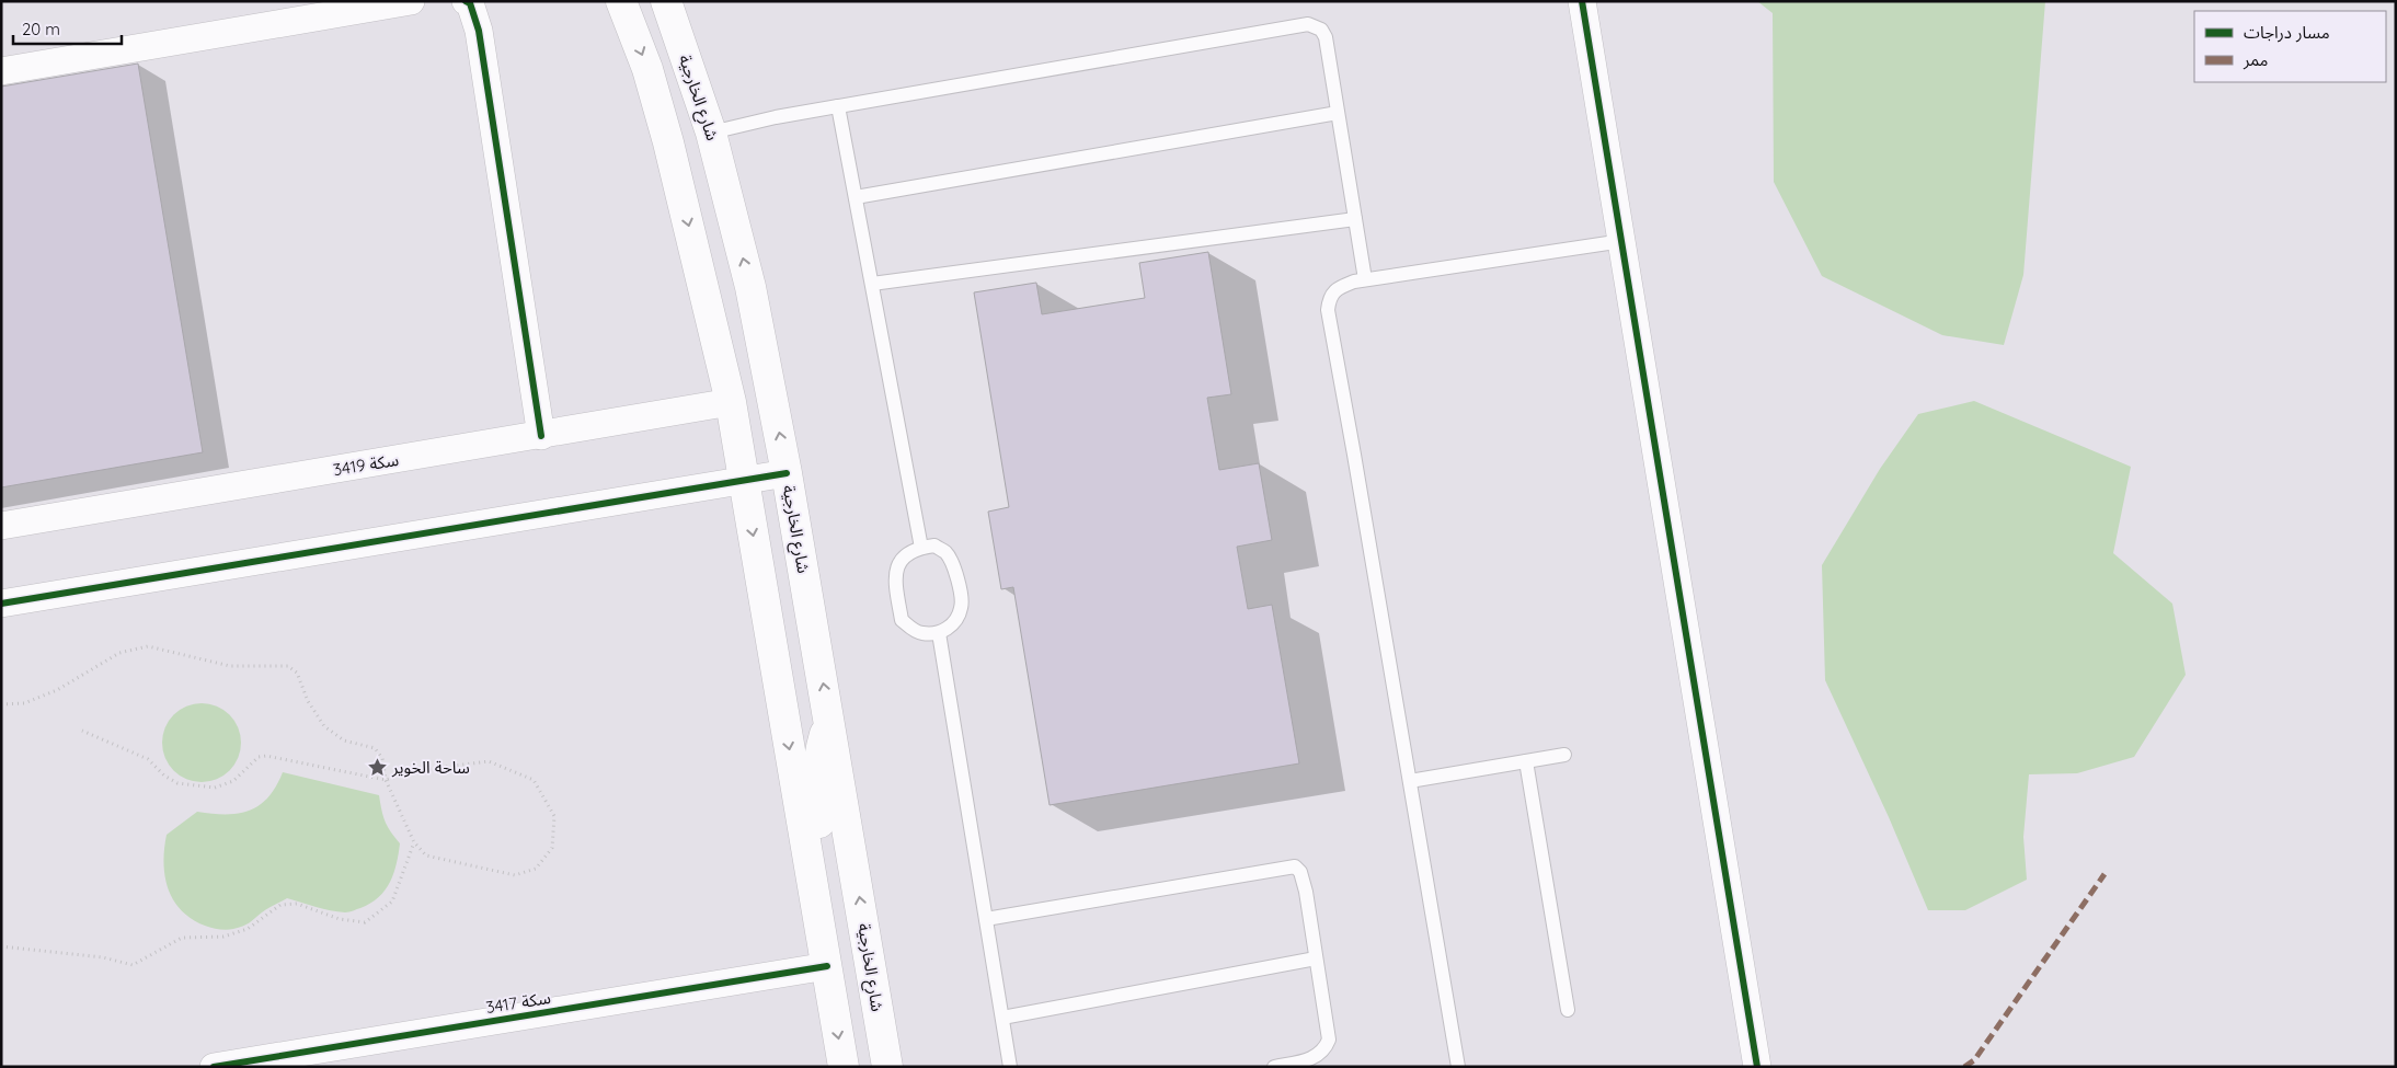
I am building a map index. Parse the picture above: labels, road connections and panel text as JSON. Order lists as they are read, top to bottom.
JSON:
{
  "streets": {
    "main road": ["شارع الخارجية"],
    "street": ["سكة 3419", "سكة 3417"]
  },
  "places": {
    "place": ["ساحة الخوير"]
  },
  "legend": ["مسار دراجات", "ممر"],
  "scale_bar": "20 m"
}
